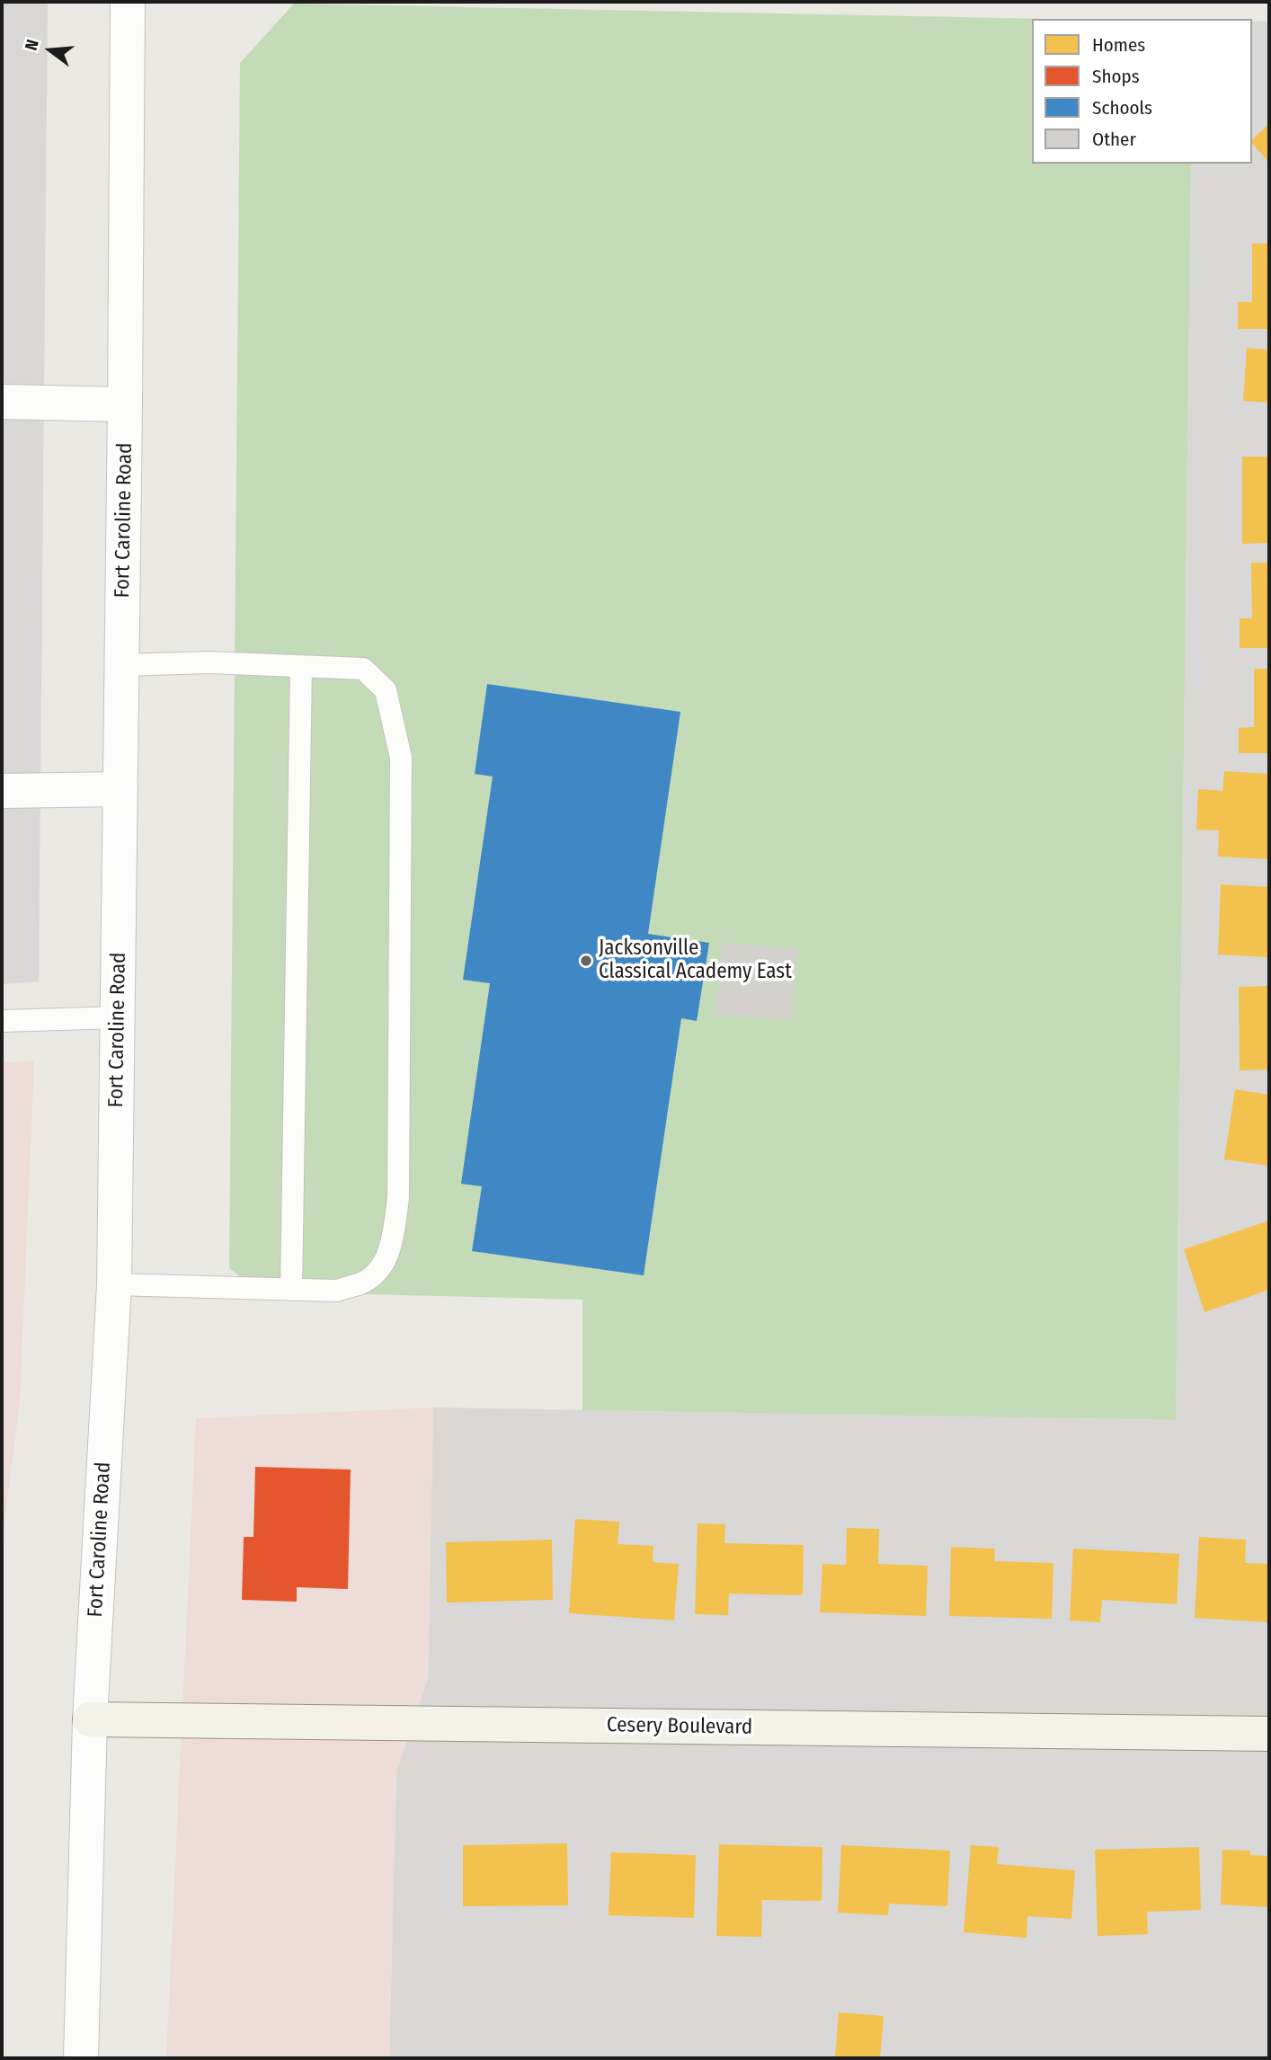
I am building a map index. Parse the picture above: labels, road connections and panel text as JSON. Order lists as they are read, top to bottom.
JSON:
{
  "streets": {
    "main road": ["Cesery Boulevard"],
    "street": ["Fort Caroline Road"]
  },
  "crossings": [
    ["Fort Caroline Road", "Cesery Boulevard"]
  ],
  "places": ["Jacksonville Classical Academy East"],
  "legend": [
    "Homes",
    "Shops",
    "Schools",
    "Other"
  ],
  "north": "left"
}
